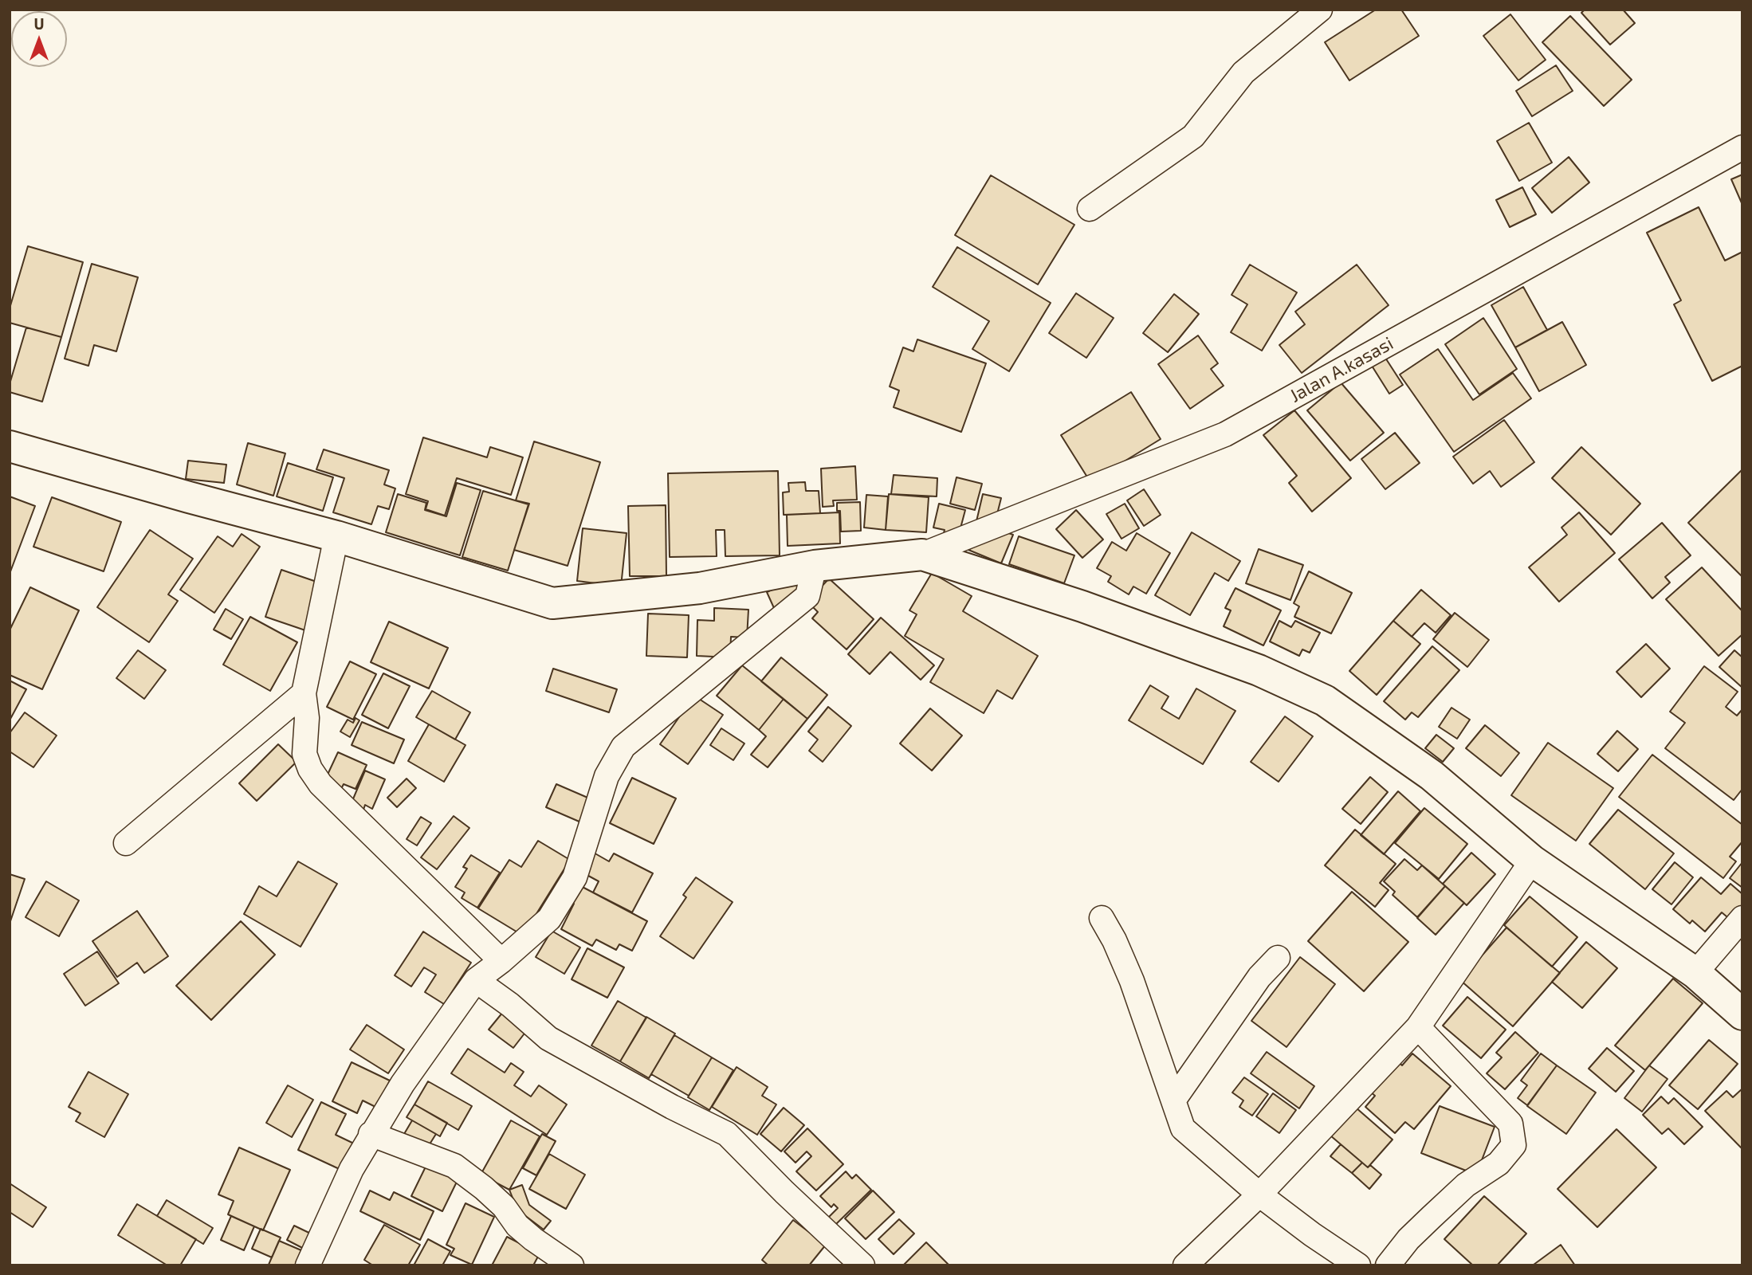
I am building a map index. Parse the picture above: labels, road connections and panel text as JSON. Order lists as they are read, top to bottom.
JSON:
{
  "streets": {
    "street": ["Jalan A.kasasi"]
  },
  "north": "top"
}
